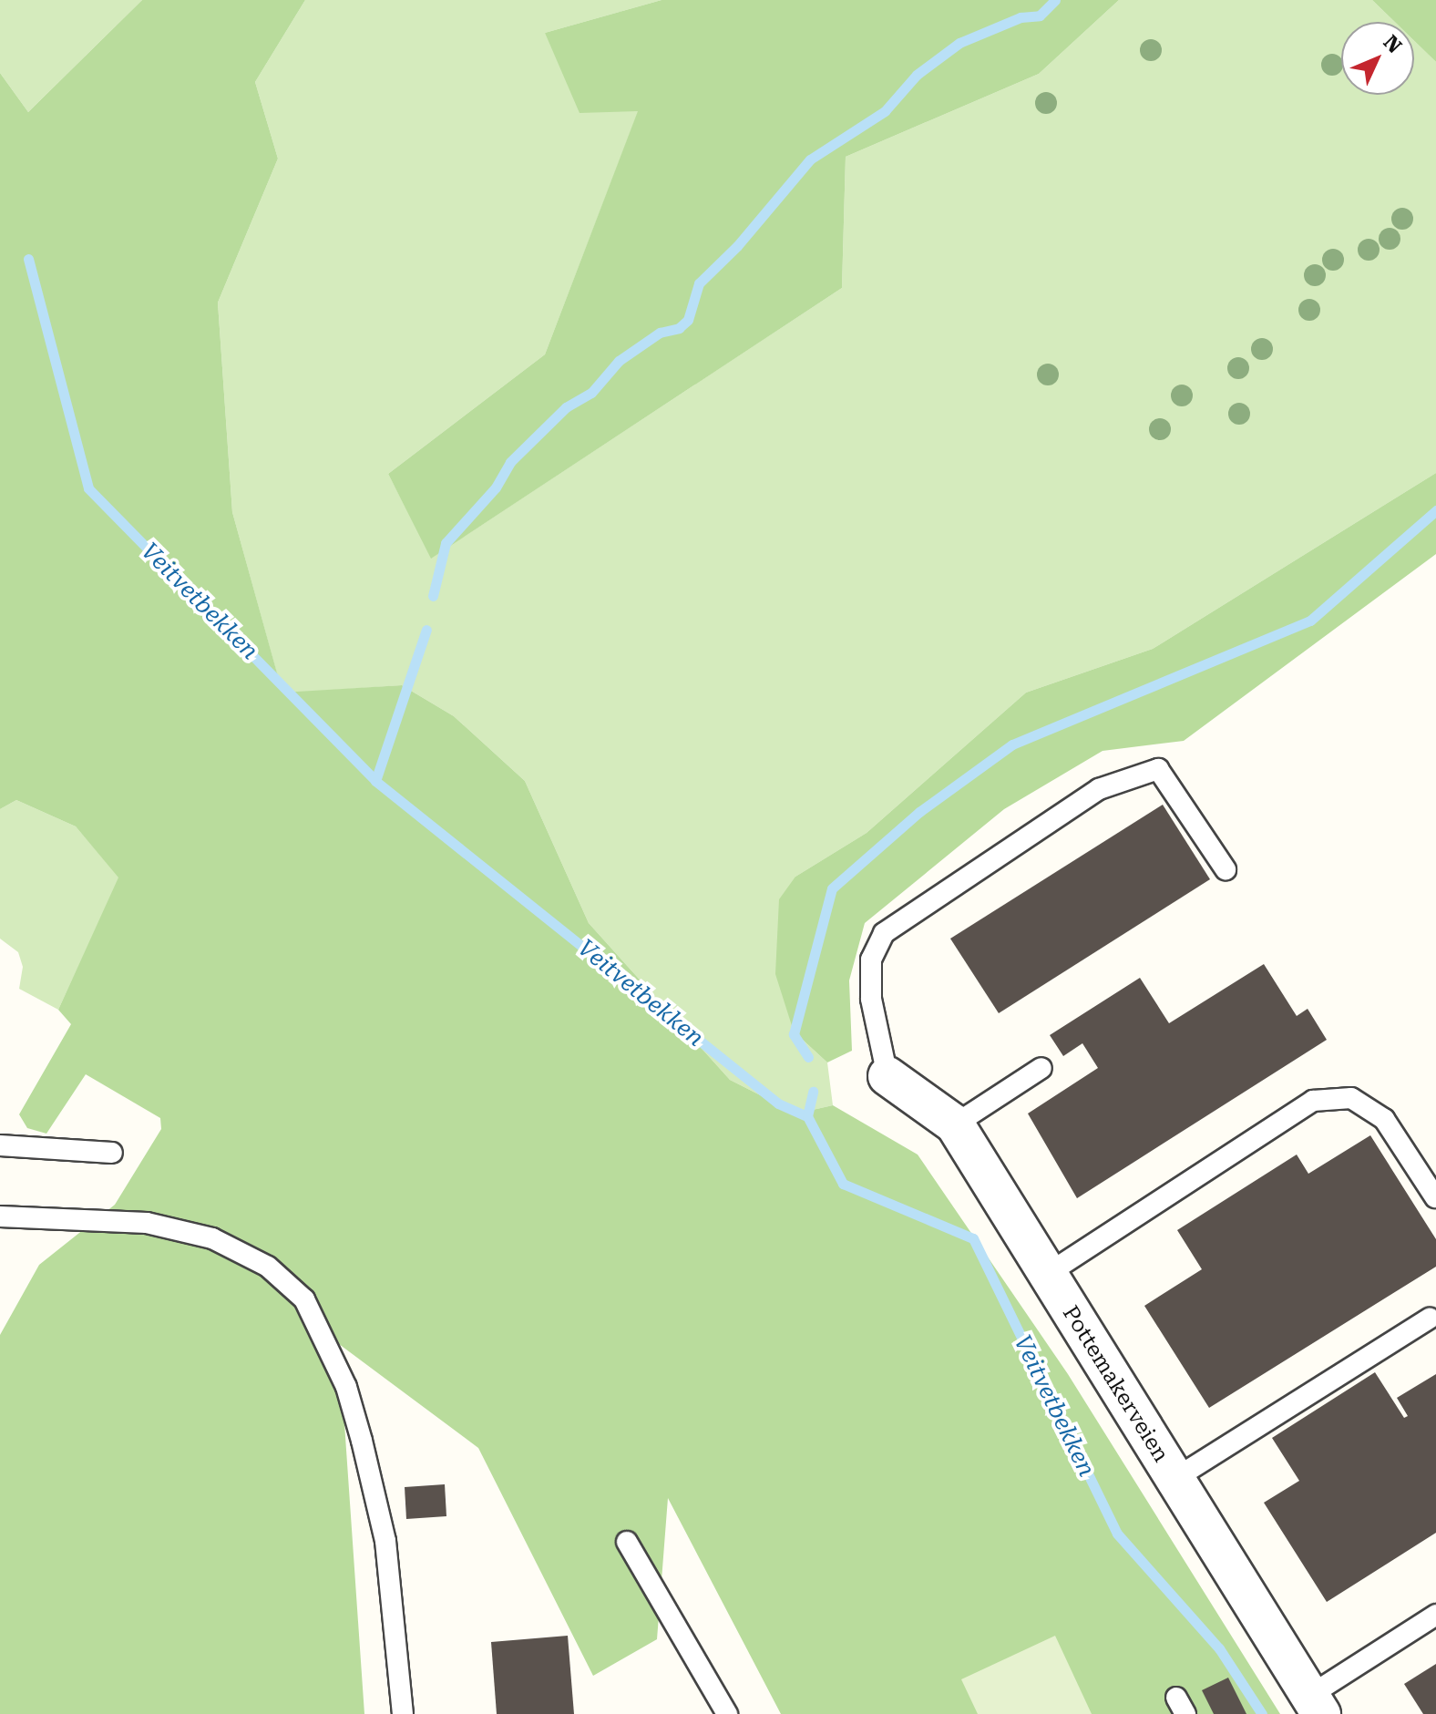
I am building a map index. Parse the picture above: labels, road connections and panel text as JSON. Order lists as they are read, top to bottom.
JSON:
{
  "streets": {
    "street": ["Pottemakerveien"]
  },
  "water": ["Veitvetbekken"],
  "north": "top right"
}
